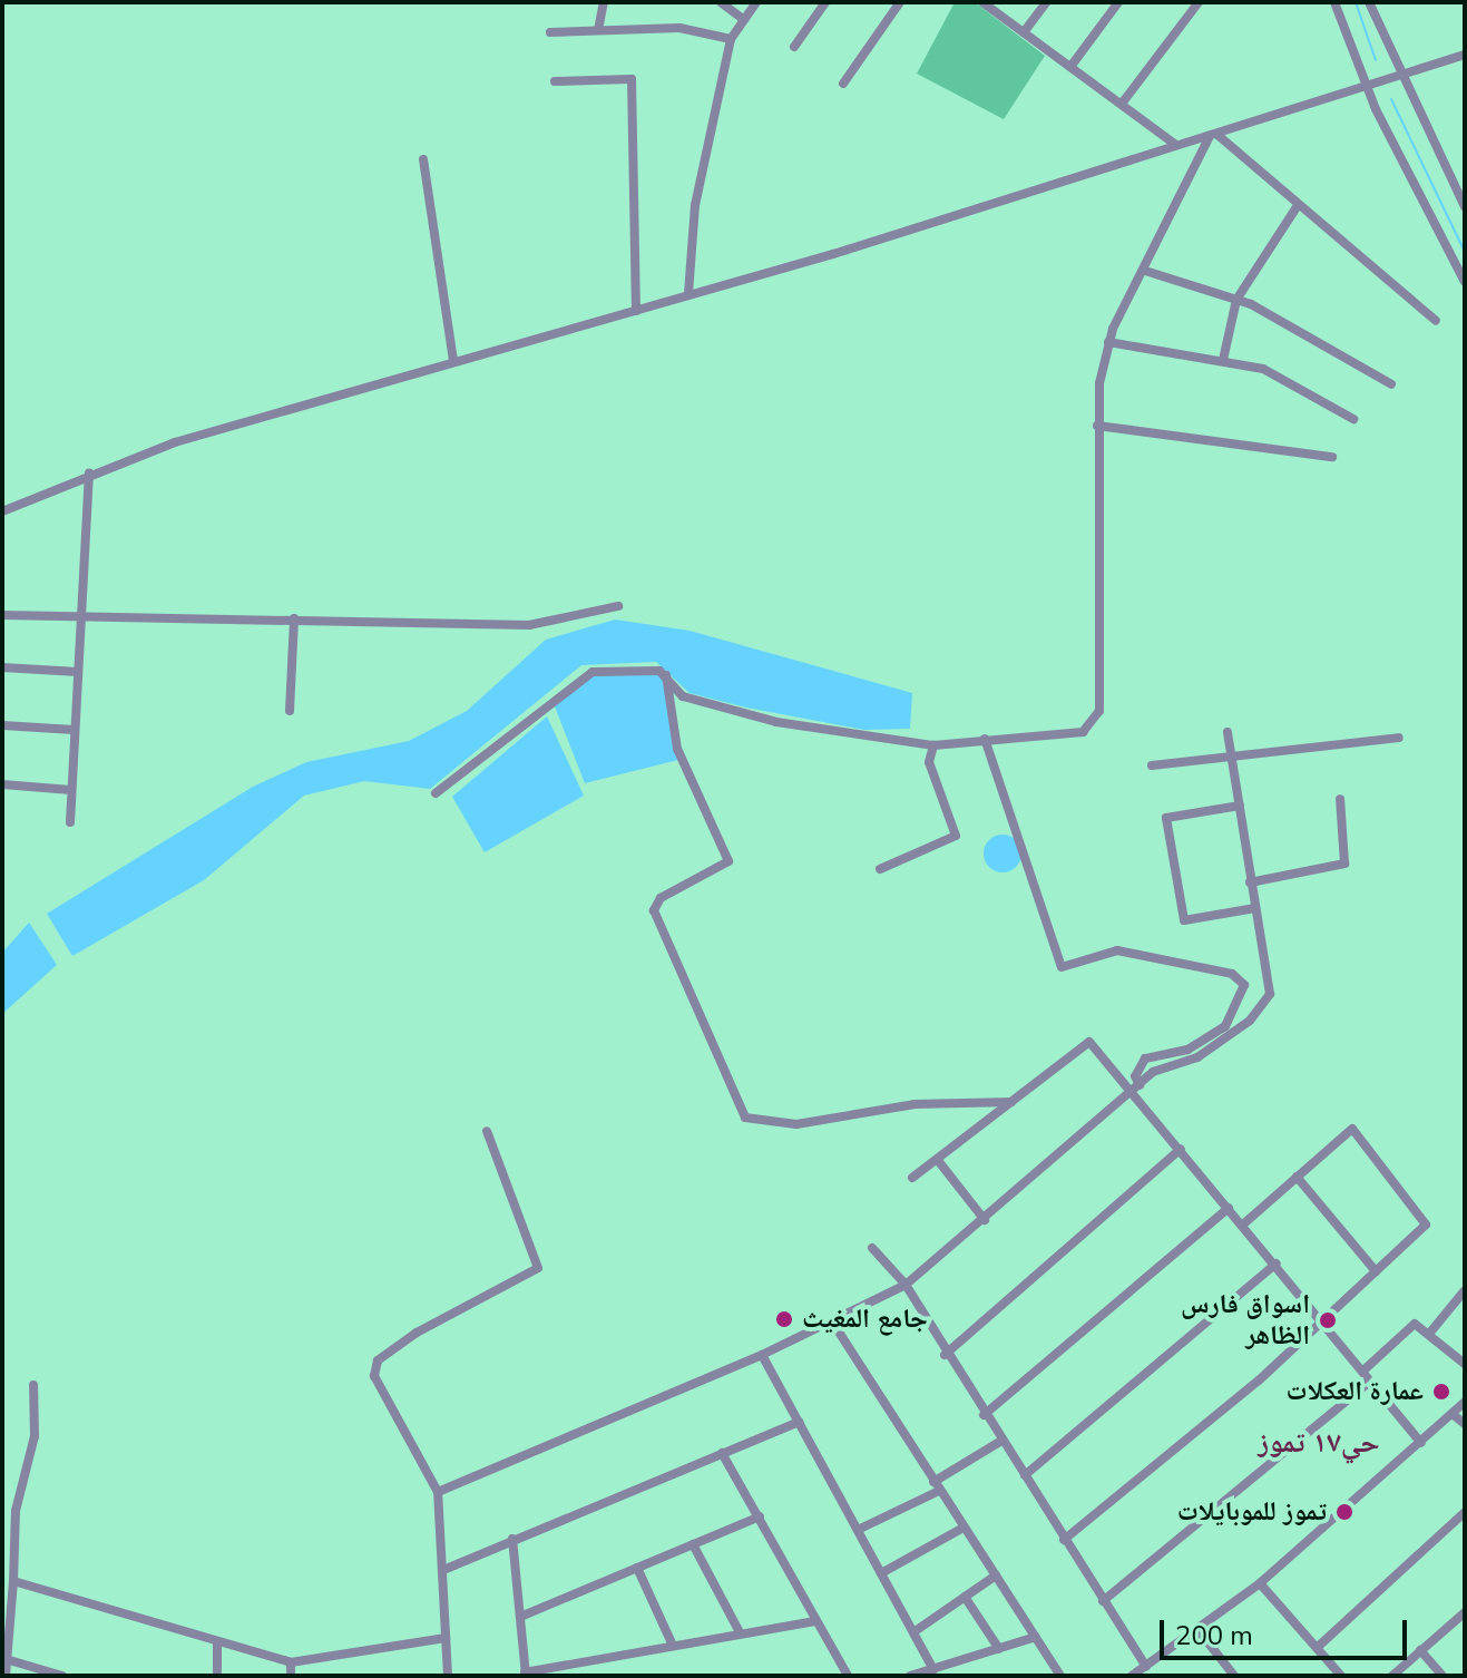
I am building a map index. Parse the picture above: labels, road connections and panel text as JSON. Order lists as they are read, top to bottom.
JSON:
{
  "districts": ["حي۱۷ تموز"],
  "places": [
    "جامع المغيث",
    "اسواق فارس الظاهر",
    "عمارة العكلات",
    "تموز للموبايلات"
  ],
  "scale_bar": "200 m"
}
